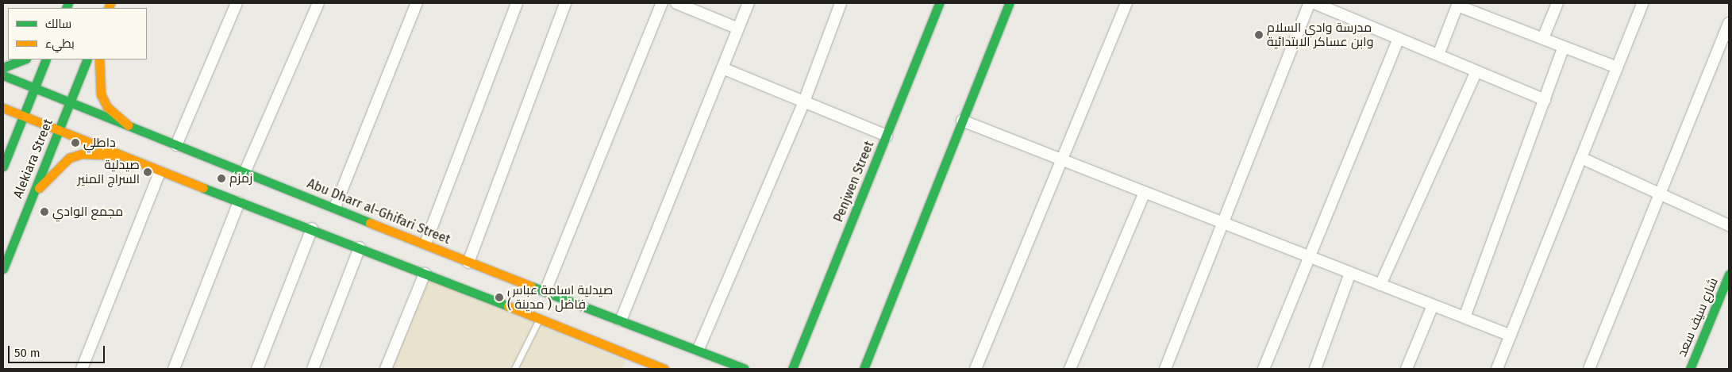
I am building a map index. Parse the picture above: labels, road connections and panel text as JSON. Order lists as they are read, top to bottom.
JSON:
{
  "streets": {
    "main road": [
      "Alekiara Street",
      "Penjwen Street",
      "Abu Dharr al-Ghifari Street",
      "شارع سيف سعد"
    ]
  },
  "crossings": [
    ["Alekiara Street", "Abu Dharr al-Ghifari Street"]
  ],
  "places": [
    "مدرسة وادي السلام وابن عساكر الابتدائية",
    "داطلي",
    "صيدلية السراج المنير",
    "زمزم",
    "مجمع الوادي",
    "صيدلية اسامة عباس فاضل ( مدينة )"
  ],
  "legend": ["سالك", "بطيء"],
  "scale_bar": "50 m"
}
